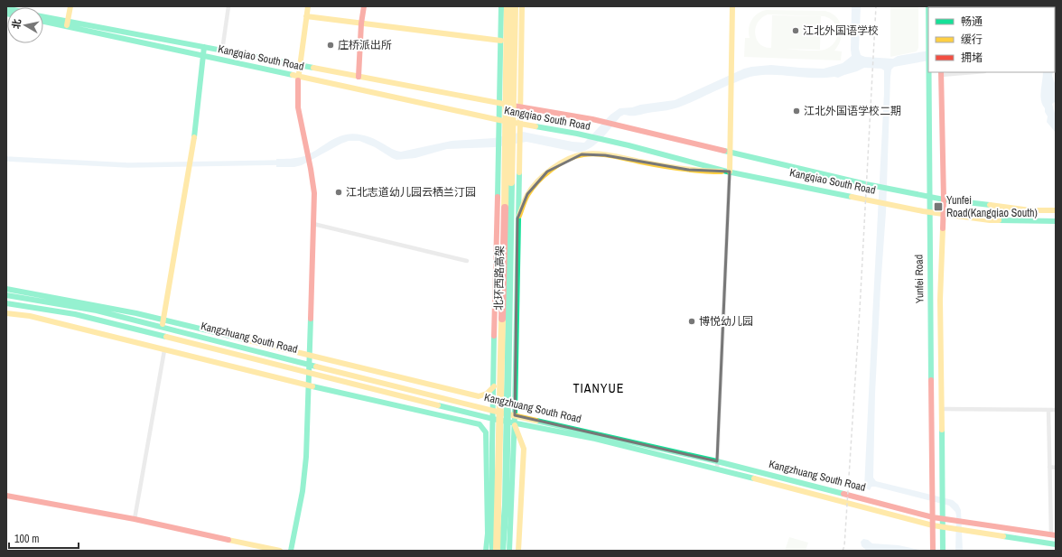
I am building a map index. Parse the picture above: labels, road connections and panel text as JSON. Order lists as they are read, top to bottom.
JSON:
{
  "streets": {
    "main road": [
      "Kangqiao South Road",
      "北环西路高架",
      "Yunfei Road",
      "Kangzhuang South Road"
    ]
  },
  "crossings": [
    ["Kangqiao South Road", "Yunfei Road"],
    ["Yunfei Road", "Kangzhuang South Road"]
  ],
  "districts": ["TIANYUE"],
  "places": {
    "other": [
      "江北外国语学校",
      "庄桥派出所",
      "江北外国语学校二期",
      "江北志道幼儿园云栖兰汀园",
      "博悦幼儿园"
    ],
    "transit": ["Yunfei Road(Kangqiao South)"]
  },
  "legend": ["畅通", "缓行", "拥堵"],
  "scale_bar": "100 m",
  "north": "left"
}
